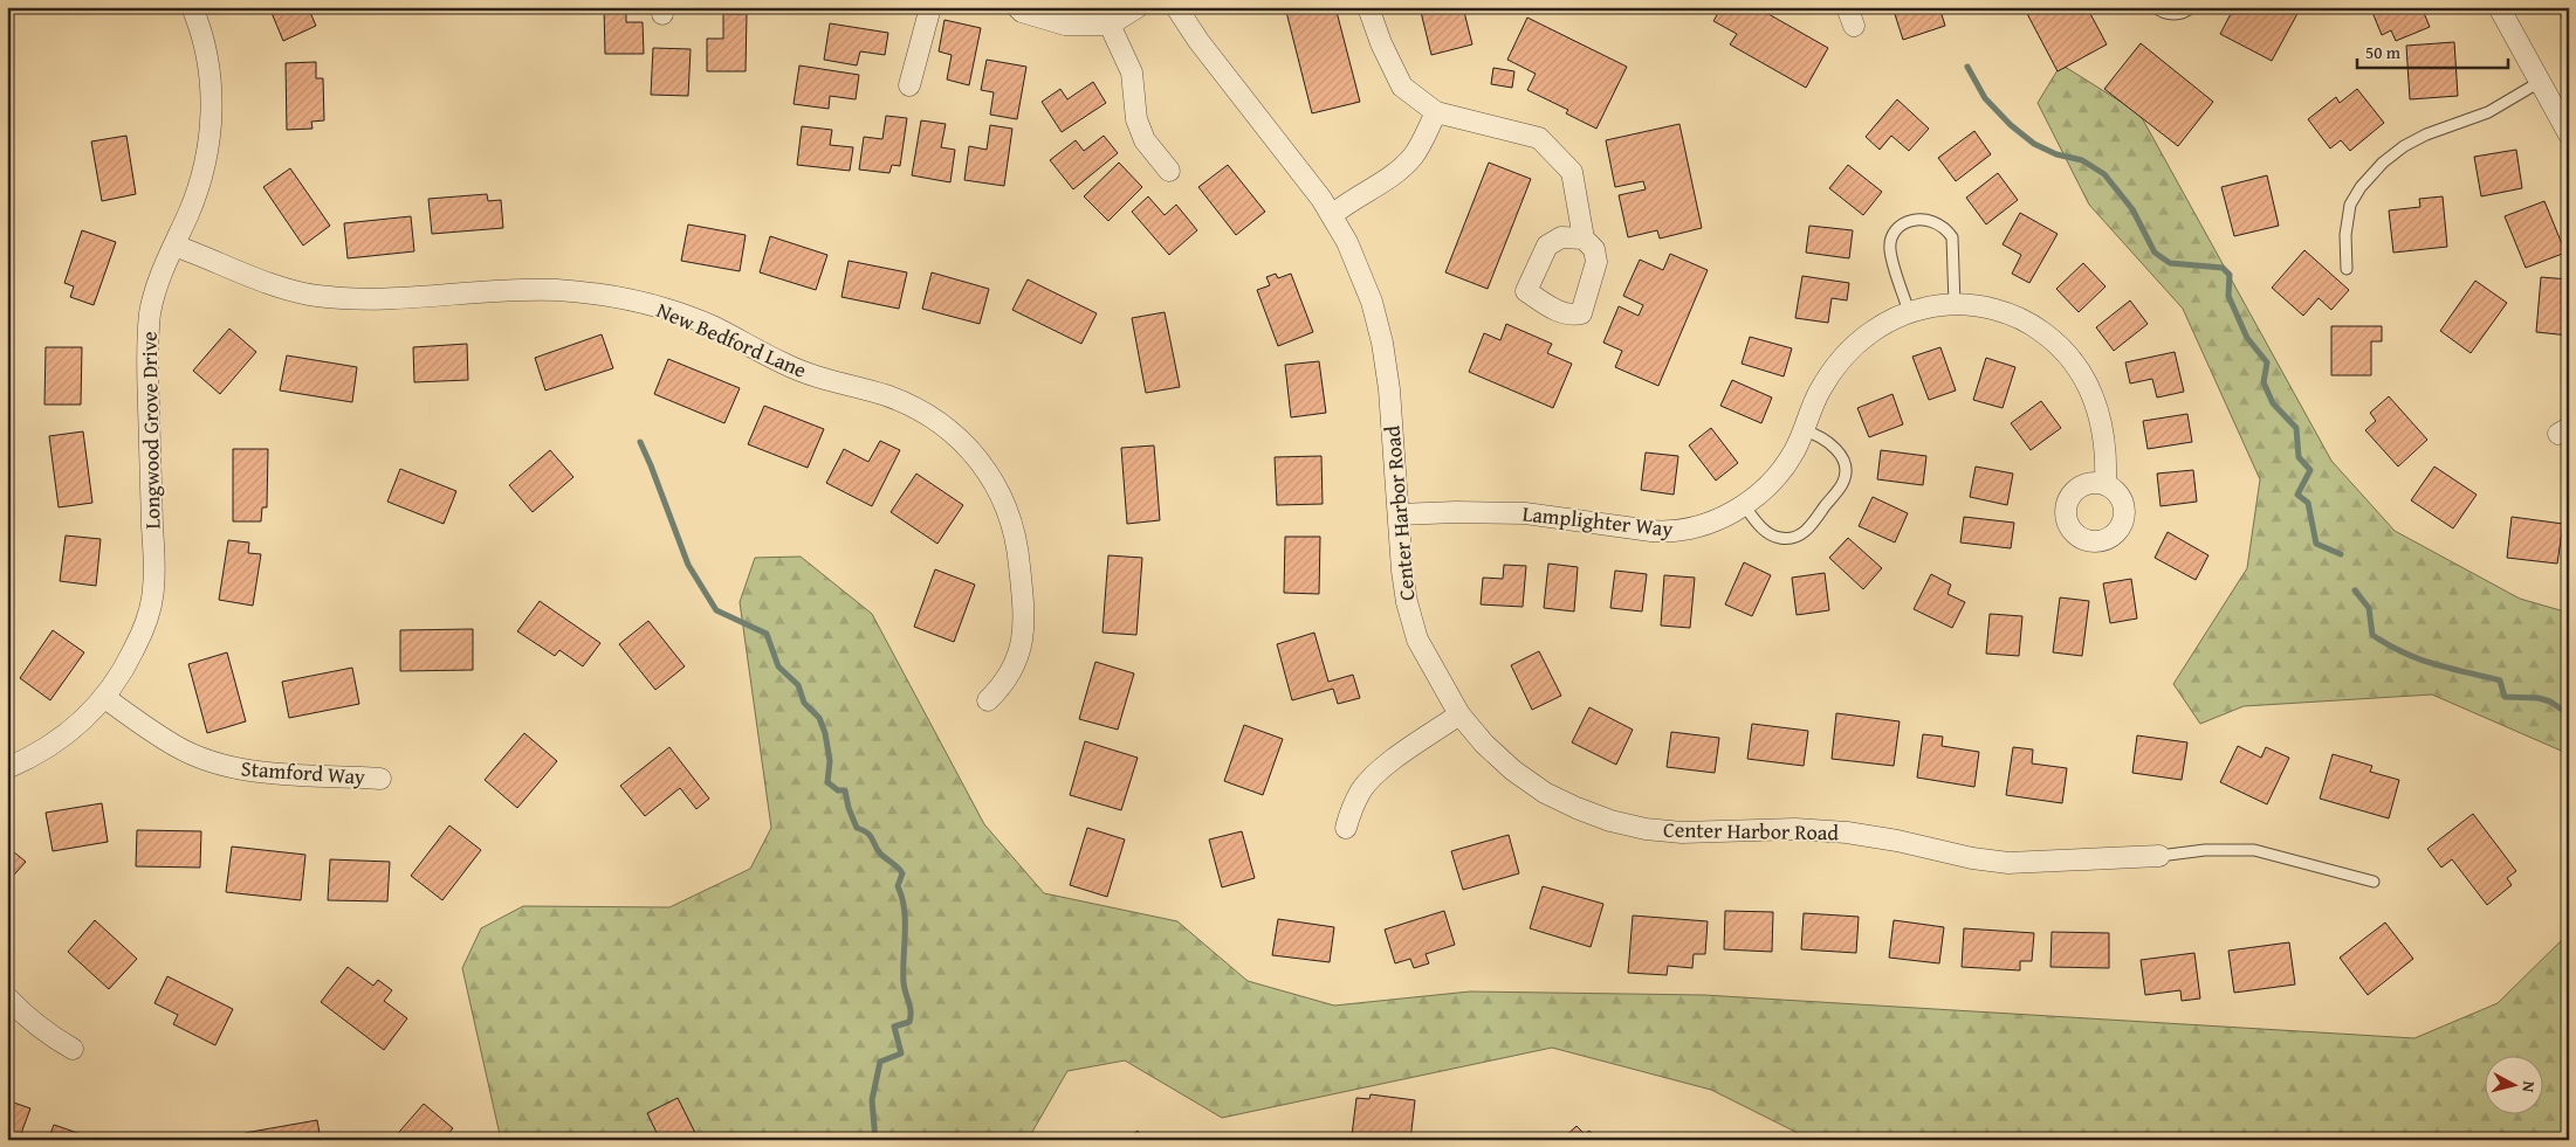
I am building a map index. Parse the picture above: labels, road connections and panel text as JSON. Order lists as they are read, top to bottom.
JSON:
{
  "streets": {
    "street": [
      "New Bedford Lane",
      "Longwood Grove Drive",
      "Center Harbor Road",
      "Lamplighter Way",
      "Stamford Way"
    ]
  },
  "crossings": [
    ["New Bedford Lane", "Longwood Grove Drive"],
    ["Longwood Grove Drive", "Stamford Way"],
    ["Center Harbor Road", "Lamplighter Way"]
  ],
  "scale_bar": "50 m",
  "north": "right"
}
